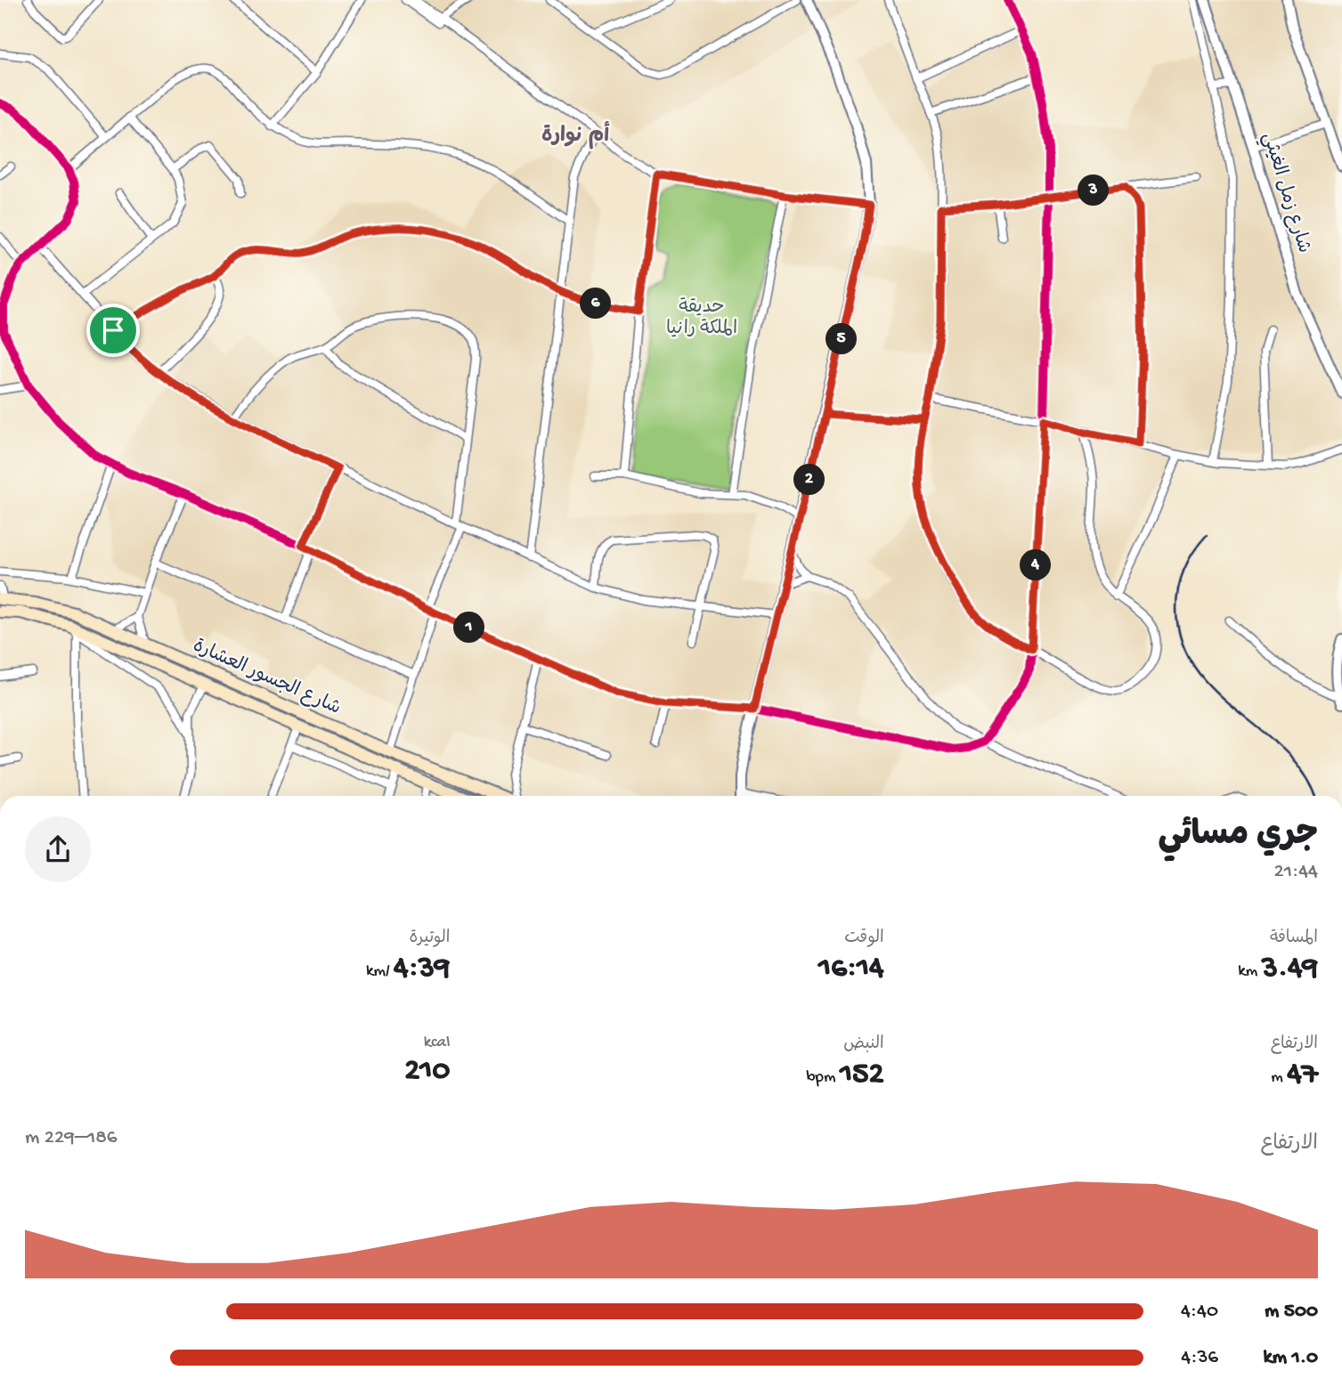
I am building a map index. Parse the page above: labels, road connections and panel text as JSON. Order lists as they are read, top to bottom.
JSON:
{
  "streets": {
    "main road": ["شارع الجسور العشارة"],
    "street": ["شارع زمل الغيثي"]
  },
  "districts": ["أم نوارة"],
  "parks": ["حديقة الملكة رانيا"],
  "page": {
    "pins": [
      "3",
      "6",
      "5",
      "2",
      "4",
      "1"
    ],
    "heading": ["جري مسائي", "21:44"],
    "stats": [
      ["المسافة", "3.49 km"],
      ["الوقت", "16:14"],
      ["الوتيرة", "4:39 /km"],
      ["الارتفاع", "47 m"],
      ["النبض", "152 bpm"],
      ["kcal", "210"]
    ],
    "chart": ["الارتفاع", "186–229 m"],
    "list": [
      {
        "name": "500 m",
        "note": "4:40"
      },
      {
        "name": "1.0 km",
        "note": "4:36"
      }
    ]
  }
}
